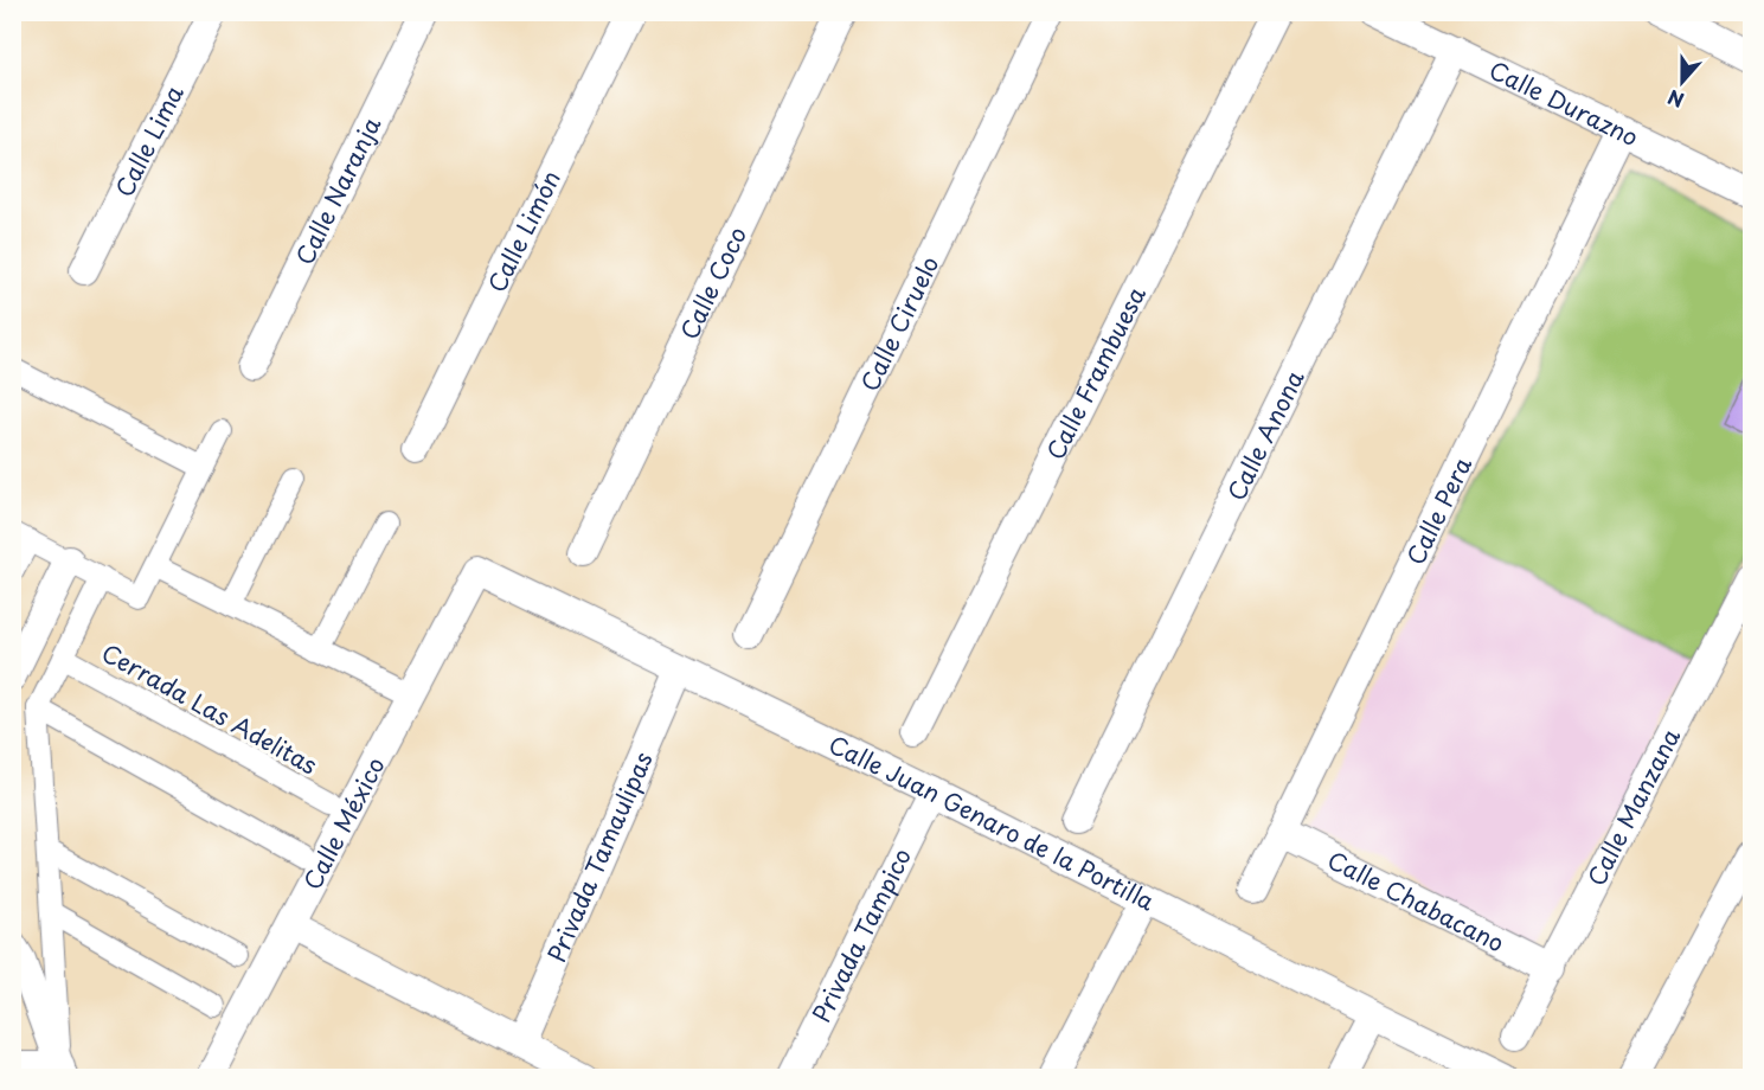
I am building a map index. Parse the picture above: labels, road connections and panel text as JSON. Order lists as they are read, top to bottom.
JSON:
{
  "streets": {
    "street": [
      "Calle Durazno",
      "Calle Lima",
      "Calle Naranja",
      "Calle Limón",
      "Calle Coco",
      "Calle Ciruelo",
      "Calle Frambuesa",
      "Calle Anona",
      "Calle Pera",
      "Cerrada Las Adelitas",
      "Calle Manzana",
      "Calle Juan Genaro de la Portilla",
      "Calle México",
      "Privada Tamaulipas",
      "Calle Chabacano",
      "Privada Tampico"
    ]
  },
  "crossings": [
    ["Calle Durazno", "Calle Anona"],
    ["Calle Durazno", "Calle Pera"],
    ["Calle Pera", "Calle Chabacano"],
    ["Calle Manzana", "Calle Chabacano"],
    ["Calle Juan Genaro de la Portilla", "Calle México"],
    ["Calle Juan Genaro de la Portilla", "Privada Tamaulipas"],
    ["Calle Juan Genaro de la Portilla", "Privada Tampico"]
  ],
  "north": "bottom"
}
